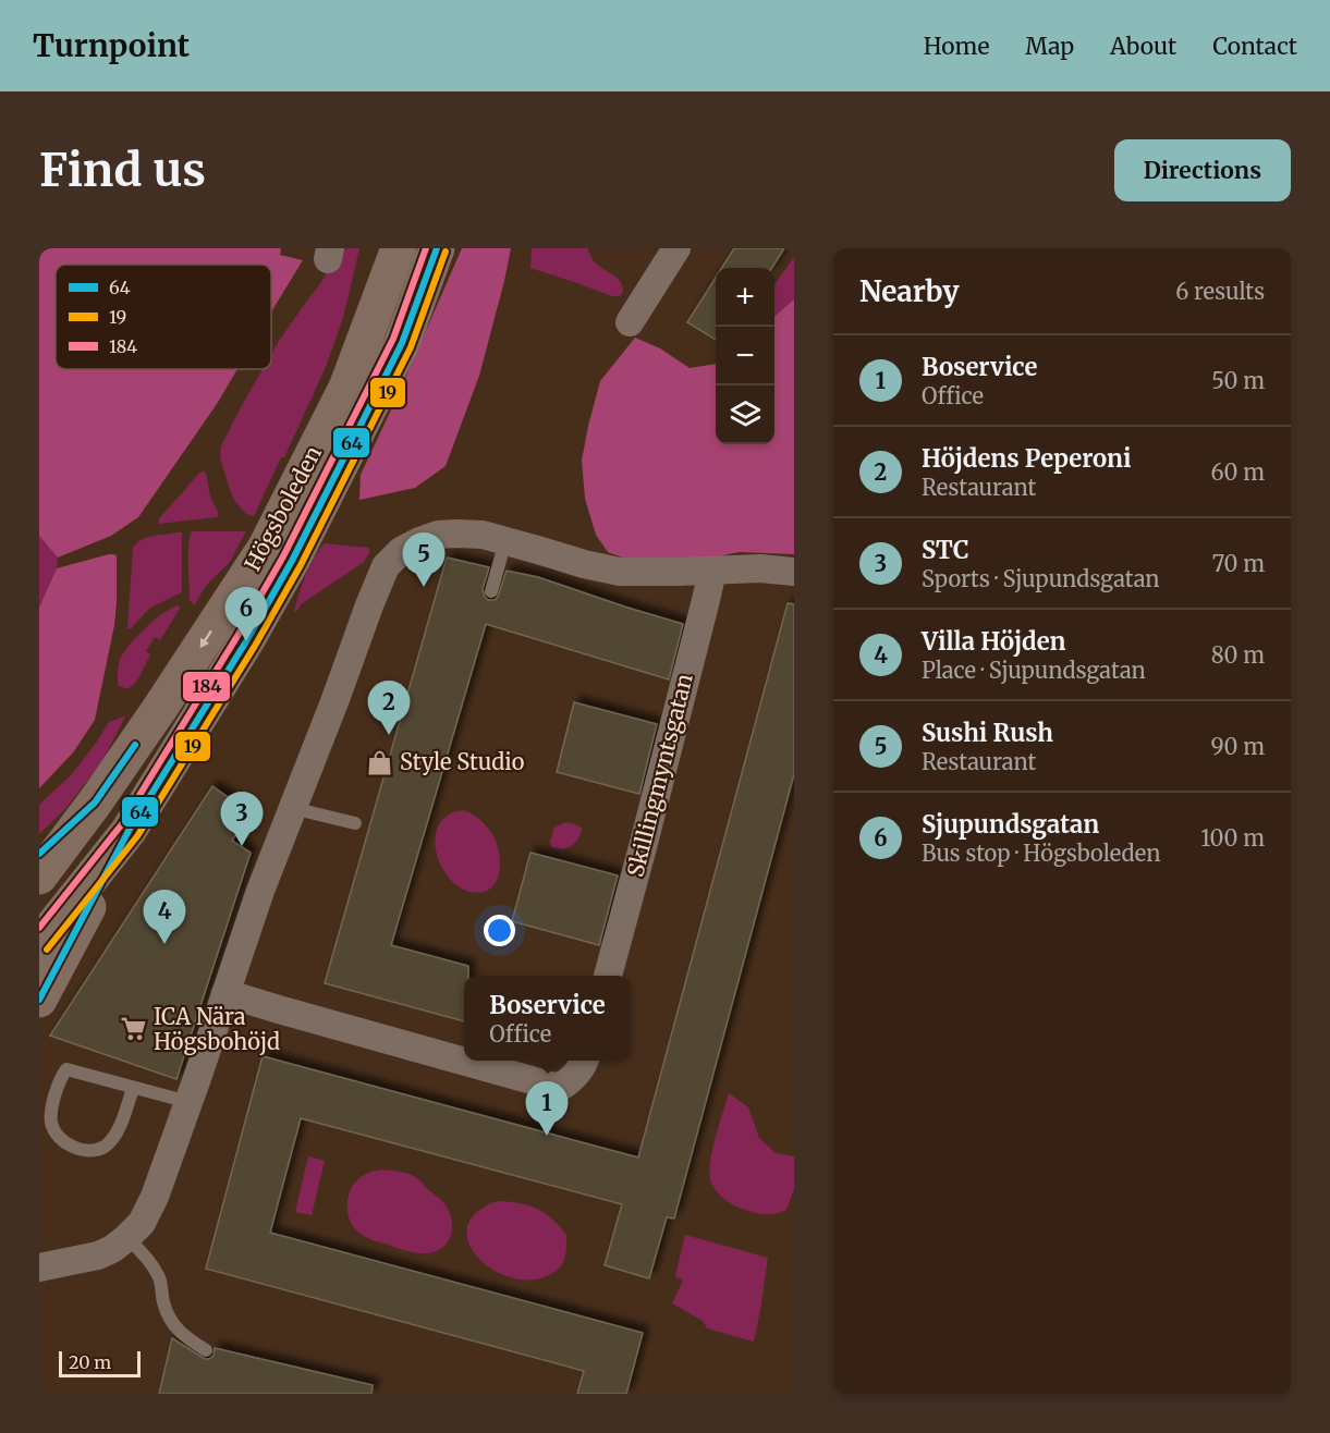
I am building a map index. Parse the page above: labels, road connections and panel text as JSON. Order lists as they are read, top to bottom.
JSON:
{
  "streets": {
    "main road": ["Högsboleden"],
    "street": ["Skillingmyntsgatan"]
  },
  "places": {
    "shop": ["Style Studio"],
    "supermarket": ["ICA Nära Högsbohöjd"]
  },
  "lines": ["transit line 64", "transit line 184", "transit line 19"],
  "legend": ["64", "19", "184"],
  "scale_bar": "20 m",
  "page": {
    "header": "Turnpoint",
    "nav": [
      "Home",
      "Map",
      "About",
      "Contact"
    ],
    "buttons": "Directions",
    "title": "Find us",
    "heading": ["Nearby", "6 results"],
    "map_buttons": ["+", "−"],
    "list": [
      {
        "mark": "1",
        "name": "Boservice",
        "note": "Office",
        "value": "50 m"
      },
      {
        "mark": "2",
        "name": "Höjdens Peperoni",
        "note": "Restaurant",
        "value": "60 m"
      },
      {
        "mark": "3",
        "name": "STC",
        "note": "Sports · Sjupundsgatan",
        "value": "70 m"
      },
      {
        "mark": "4",
        "name": "Villa Höjden",
        "note": "Place · Sjupundsgatan",
        "value": "80 m"
      },
      {
        "mark": "5",
        "name": "Sushi Rush",
        "note": "Restaurant",
        "value": "90 m"
      },
      {
        "mark": "6",
        "name": "Sjupundsgatan",
        "note": "Bus stop · Högsboleden",
        "value": "100 m"
      }
    ],
    "pins": [
      "5",
      "6",
      "2",
      "3",
      "4",
      "1"
    ],
    "popup": ["Boservice", "Office"],
    "scale": "20 m"
  }
}
